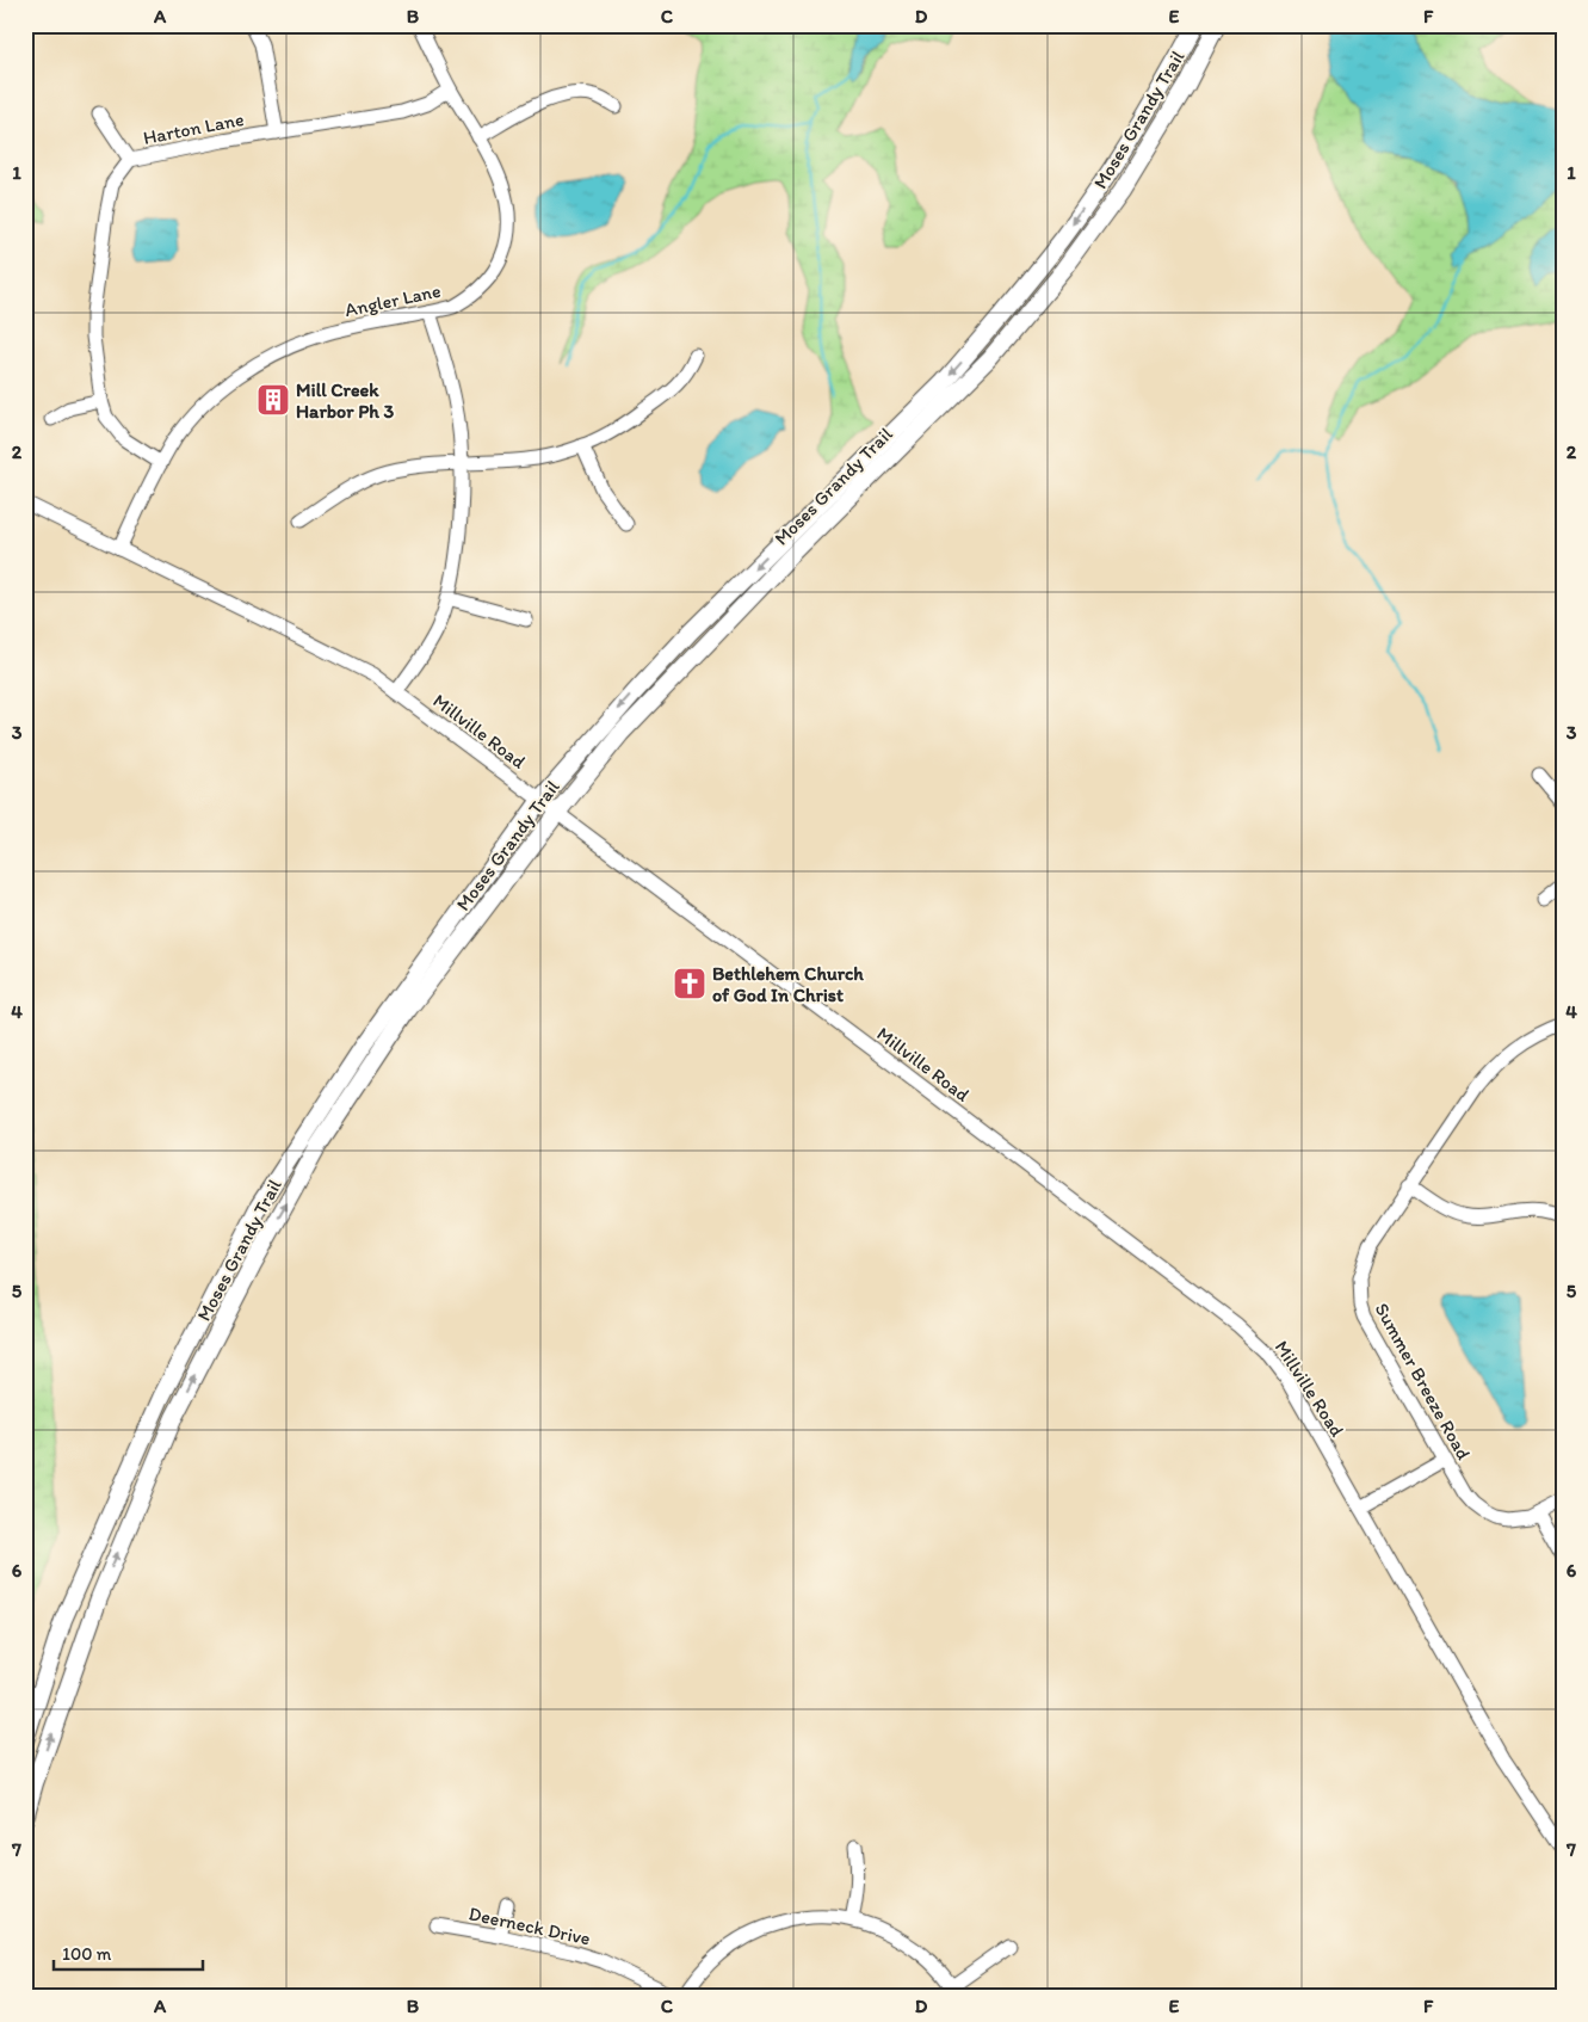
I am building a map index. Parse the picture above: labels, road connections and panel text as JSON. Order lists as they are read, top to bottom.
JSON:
{
  "streets": {
    "main road": ["Moses Grandy Trail"],
    "street": [
      "Harton Lane",
      "Angler Lane",
      "Millville Road",
      "Summer Breeze Road",
      "Deerneck Drive"
    ]
  },
  "crossings": [
    ["Moses Grandy Trail", "Millville Road"],
    ["Harton Lane", "Angler Lane"],
    ["Angler Lane", "Millville Road"]
  ],
  "places": {
    "building": ["Mill Creek Harbor Ph 3"],
    "church": ["Bethlehem Church of God In Christ"]
  },
  "scale_bar": "100 m",
  "grid": {
    "columns": [
      "A",
      "B",
      "C",
      "D",
      "E",
      "F"
    ],
    "rows": [
      "1",
      "2",
      "3",
      "4",
      "5",
      "6",
      "7"
    ]
  }
}
